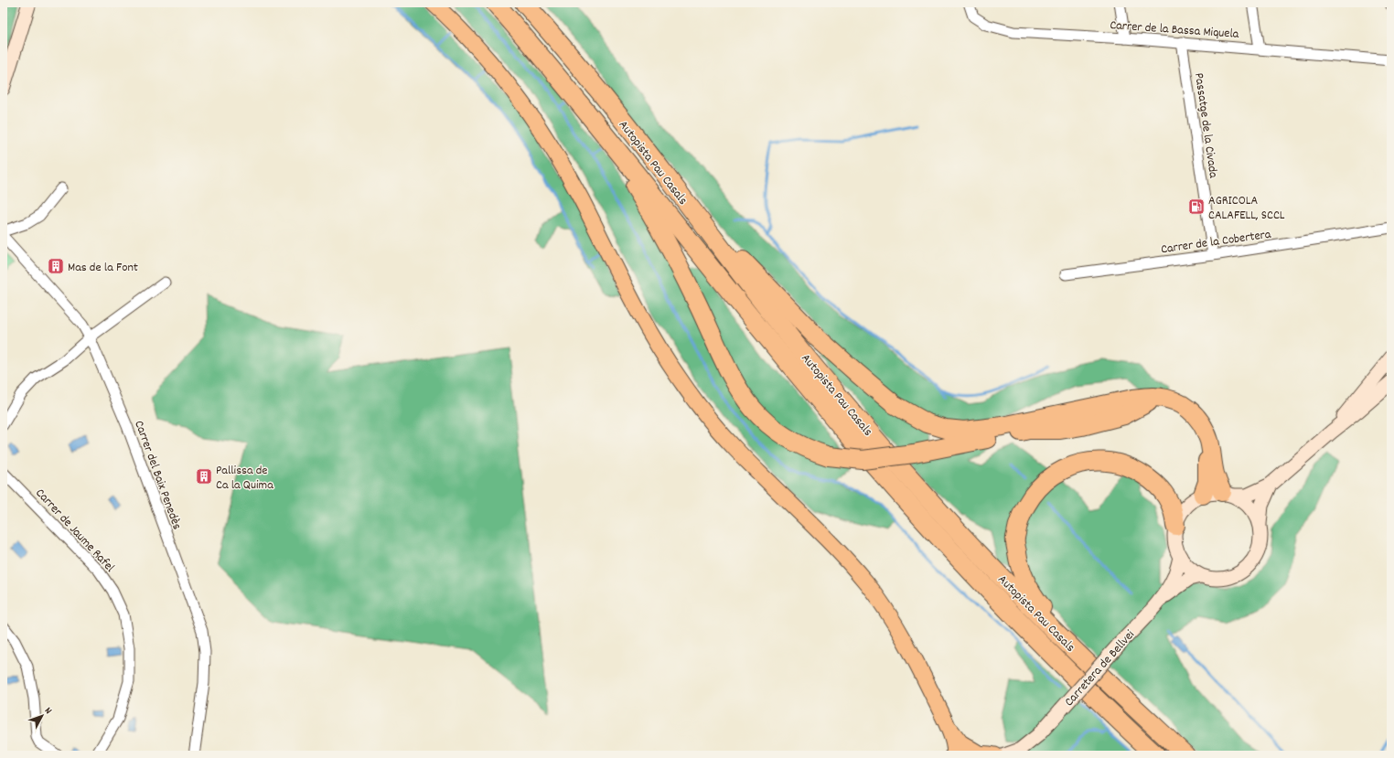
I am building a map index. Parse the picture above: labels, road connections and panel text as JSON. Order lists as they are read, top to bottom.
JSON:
{
  "streets": {
    "highway": ["Autopista Pau Casals"],
    "main road": ["Carretera de Bellvei"],
    "street": [
      "Carrer de la Bassa Miquela",
      "Passatge de la Civada",
      "Carrer de la Cobertera",
      "Carrer del Baix Penedès",
      "Carrer de Jaume Rafel"
    ]
  },
  "crossings": [
    ["Carrer de la Bassa Miquela", "Passatge de la Civada"],
    ["Passatge de la Civada", "Carrer de la Cobertera"]
  ],
  "places": {
    "fuel station": ["AGRICOLA CALAFELL, SCCL"],
    "building": ["Mas de la Font", "Pallissa de Ca la Quima"]
  },
  "north": "top right"
}
